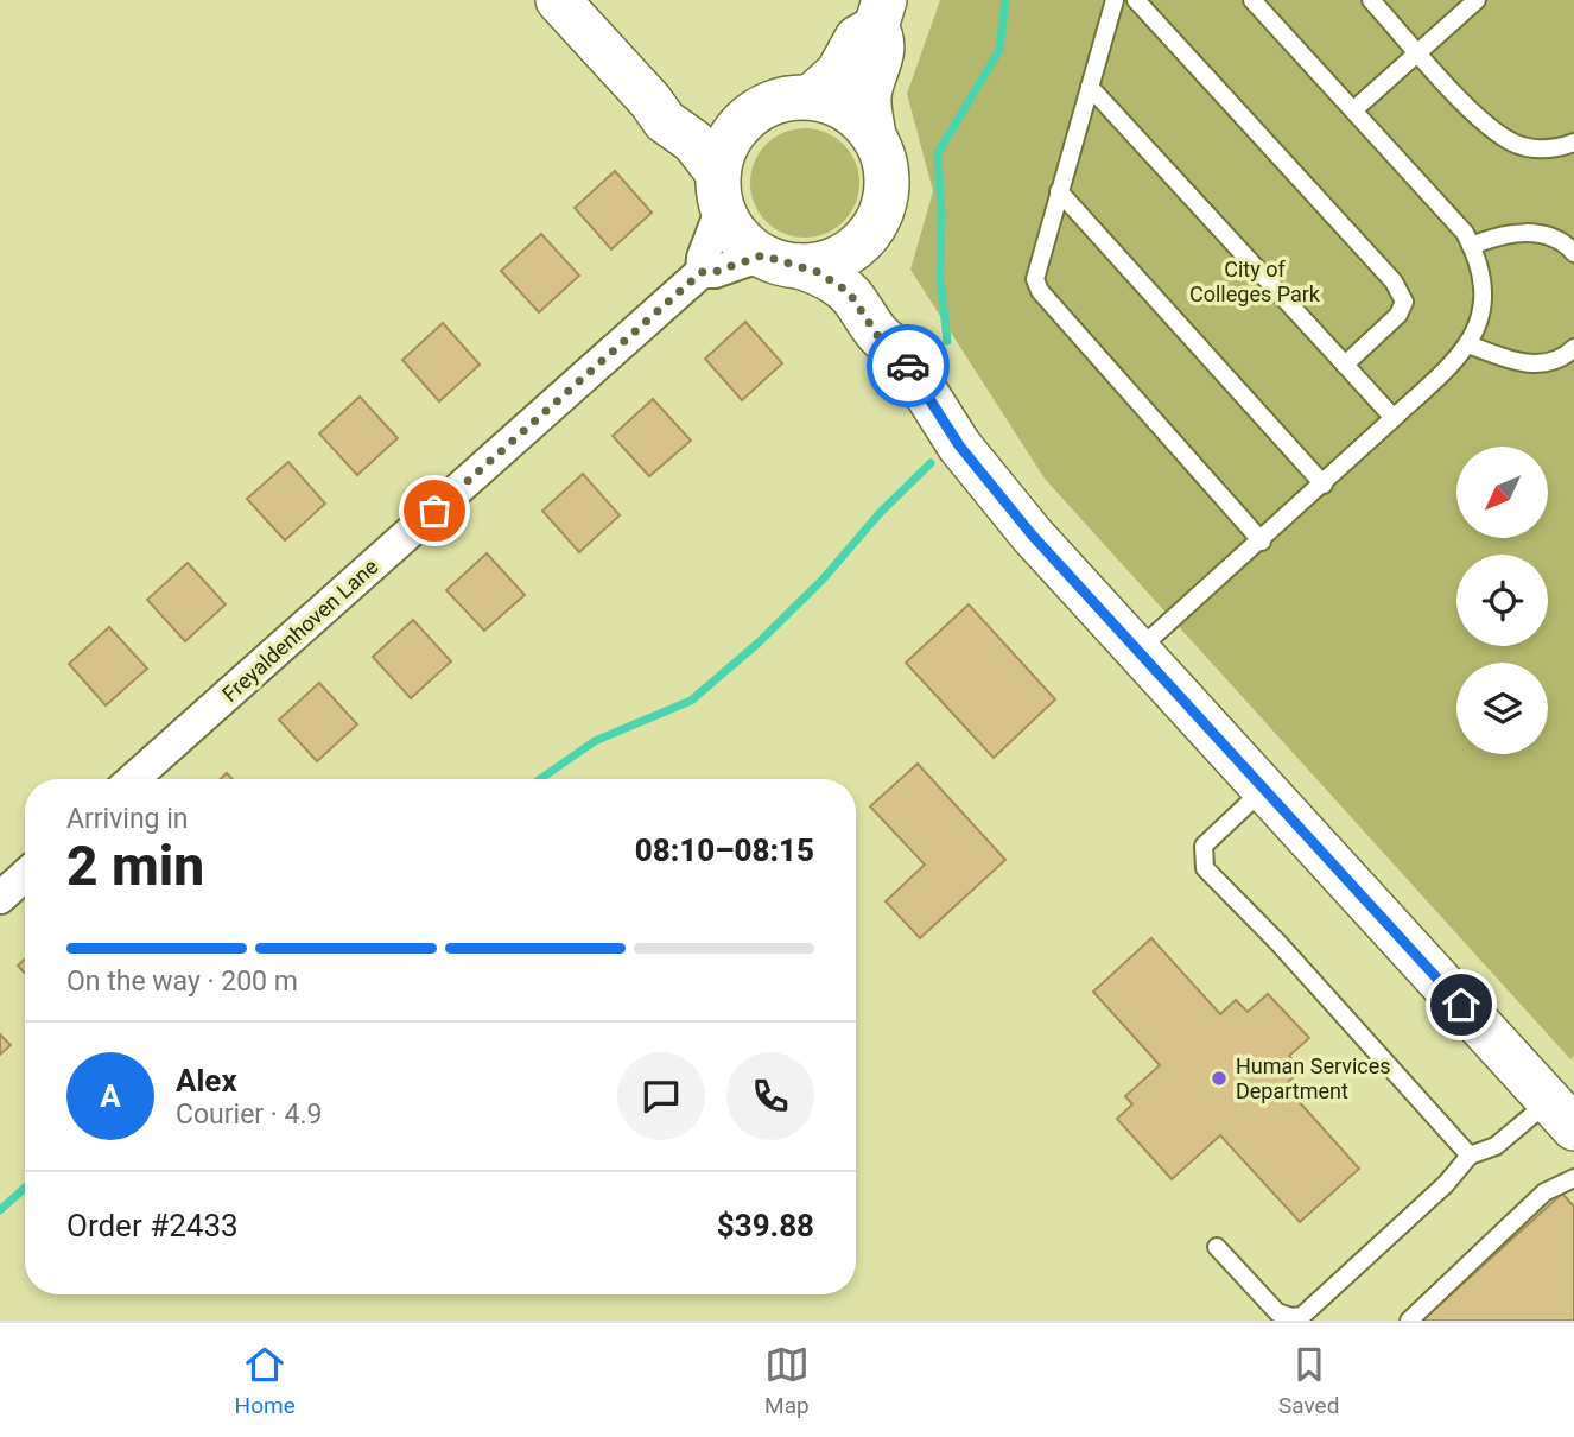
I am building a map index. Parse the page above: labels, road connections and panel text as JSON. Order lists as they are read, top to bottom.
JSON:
{
  "streets": {
    "street": ["Freyaldenhoven Lane"]
  },
  "parks": ["City of Colleges Park"],
  "places": ["Human Services Department"],
  "north": "bottom left",
  "page": {
    "heading": ["2 min", "Arriving in", "08:10–08:15"],
    "panel": [
      "Alex",
      "Courier · 4.9",
      "Order #2433",
      "$39.88"
    ],
    "bar": "On the way · 200 m",
    "round": "A",
    "tabs": ["Home", "Map", "Saved"]
  }
}
